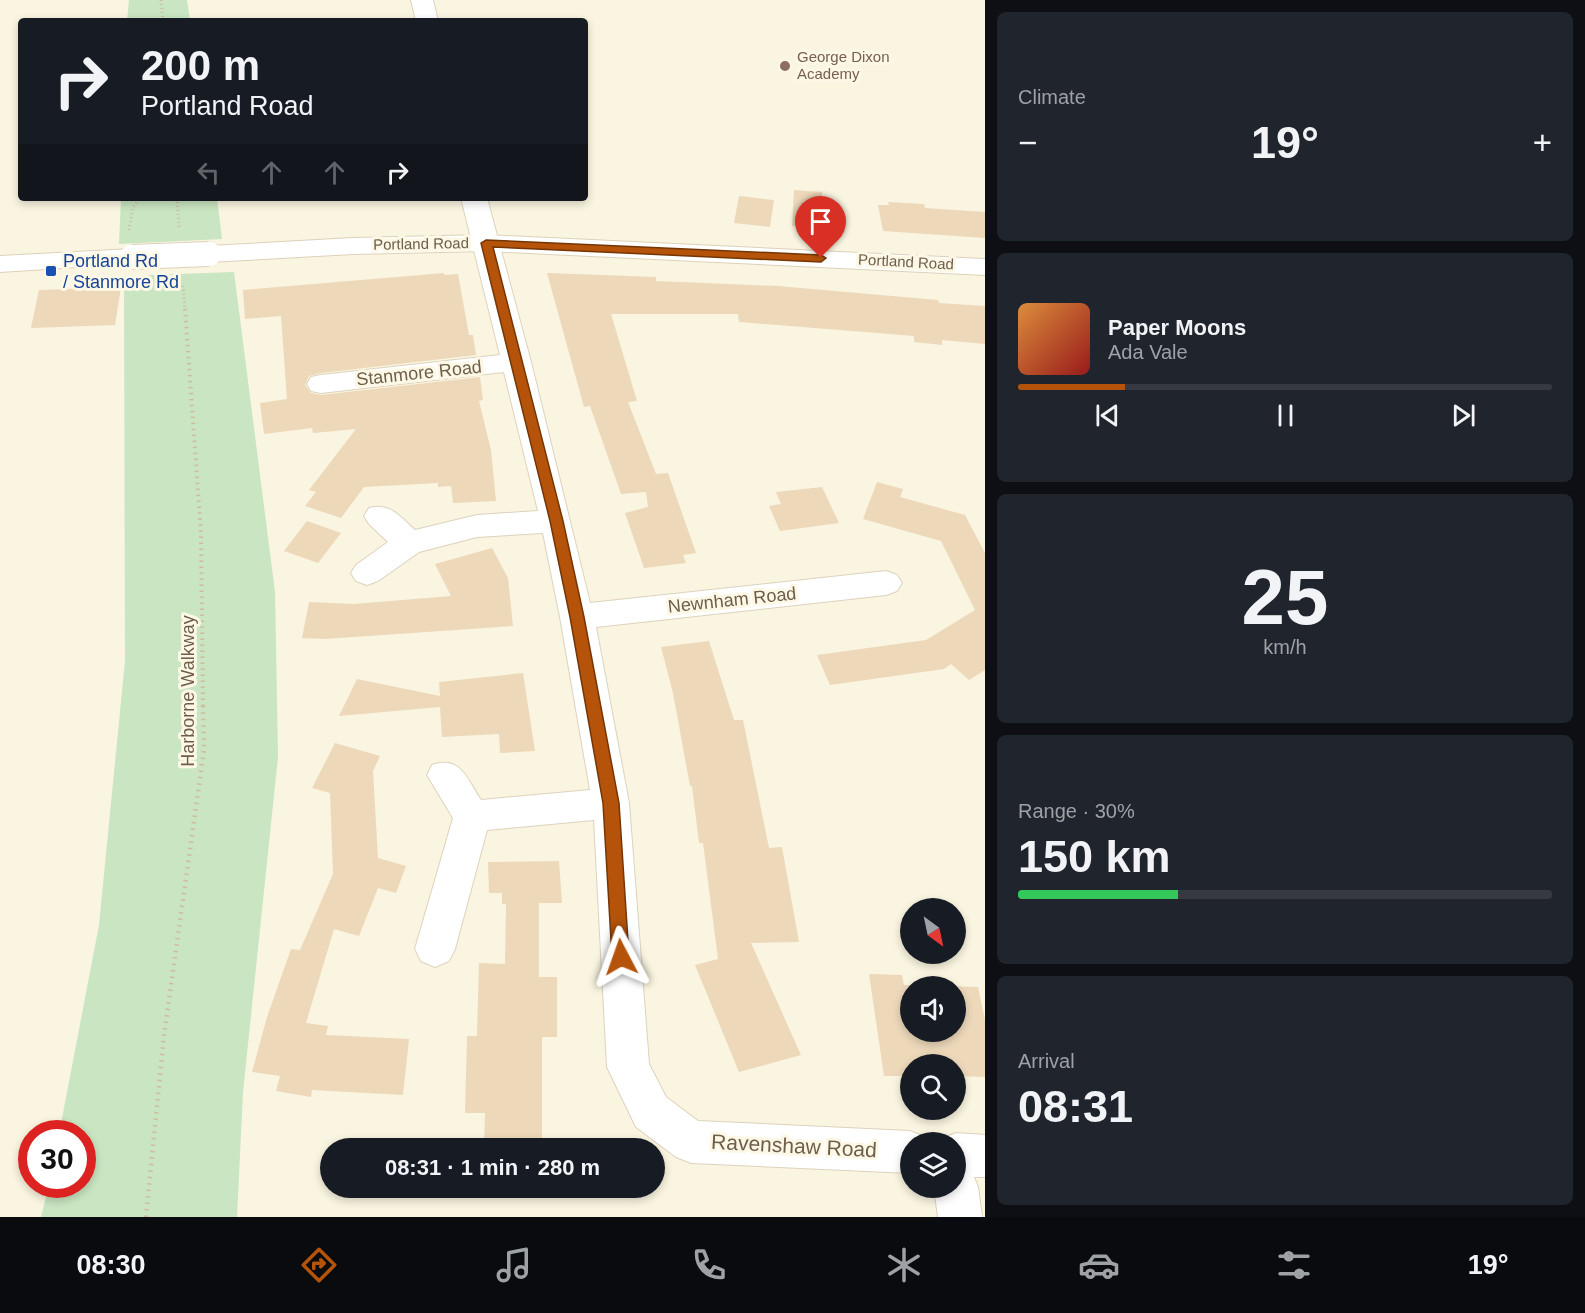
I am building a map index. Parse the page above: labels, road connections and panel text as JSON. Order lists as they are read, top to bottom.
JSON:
{
  "streets": {
    "street": [
      "Portland Road",
      "Stanmore Road",
      "Newnham Road",
      "Ravenshaw Road"
    ],
    "path": ["Harborne Walkway"]
  },
  "places": {
    "other": ["George Dixon Academy"],
    "transit": ["Portland Rd / Stanmore Rd"]
  },
  "north": "bottom right",
  "page": {
    "tile": [
      "Climate",
      ["25", "km/h"],
      ["Range · 30%", "150 km"],
      ["Arrival", "08:31"]
    ],
    "turn": ["200 m", "Portland Road"],
    "heat": ["−", "19°", "+"],
    "song": ["Paper Moons", "Ada Vale"],
    "limit": "30",
    "trip": "08:31 · 1 min · 280 m",
    "tabs": ["08:30", "19°"]
  }
}
